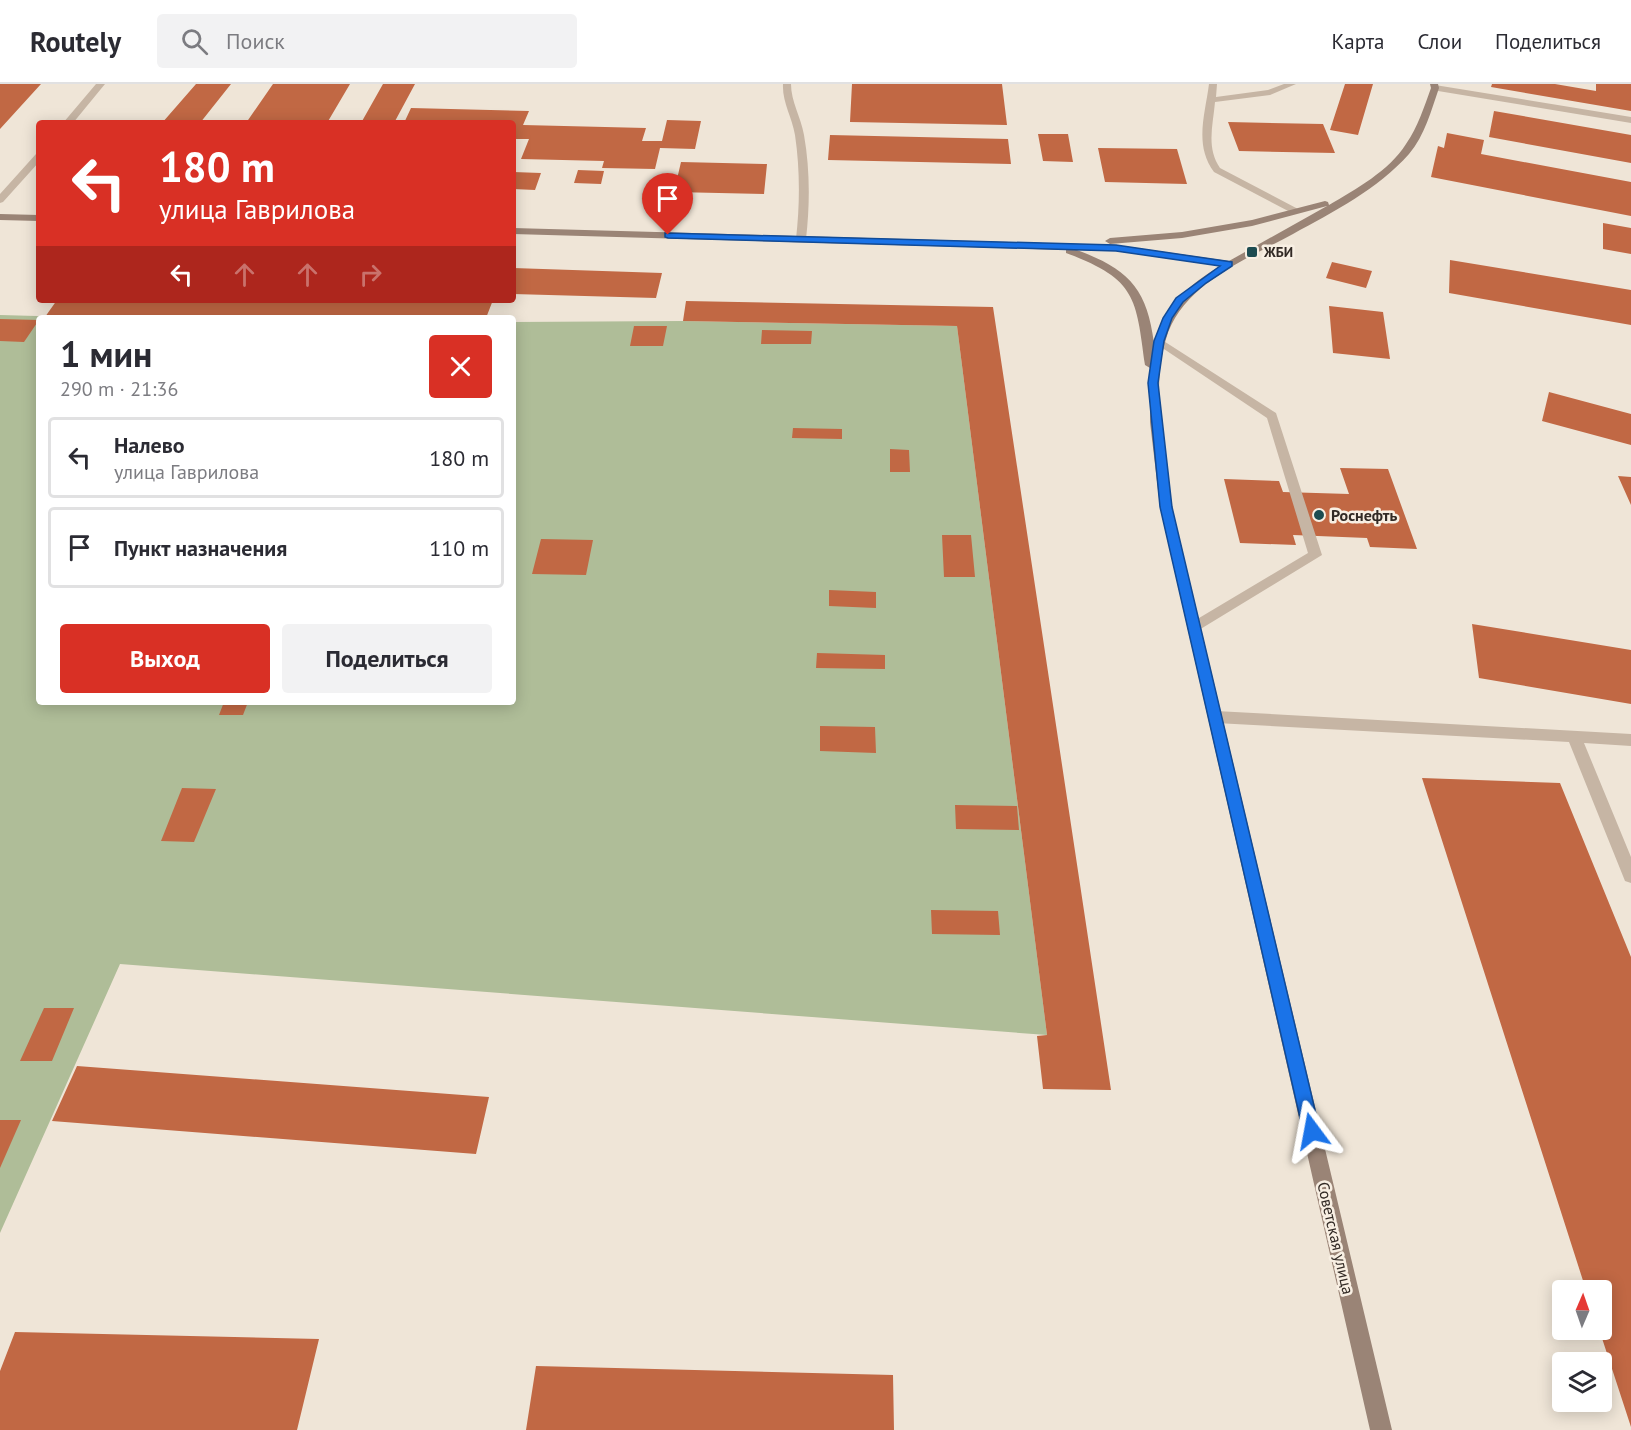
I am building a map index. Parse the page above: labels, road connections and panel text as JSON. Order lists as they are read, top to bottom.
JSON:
{
  "streets": {
    "main road": ["Советская улица"]
  },
  "places": {
    "transit": ["ЖБИ"],
    "other": ["Роснефть"]
  },
  "north": "top",
  "page": {
    "header": "Routely",
    "search": "Поиск",
    "nav": ["Карта", "Слои", "Поделиться"],
    "turn": ["180 m", "улица Гаврилова"],
    "heading": ["1 мин", "290 m · 21:36"],
    "list": [
      {
        "name": "Налево",
        "note": "улица Гаврилова",
        "value": "180 m"
      },
      {
        "name": "Пункт назначения",
        "value": "110 m"
      }
    ],
    "buttons": ["Выход", "Поделиться"]
  }
}
